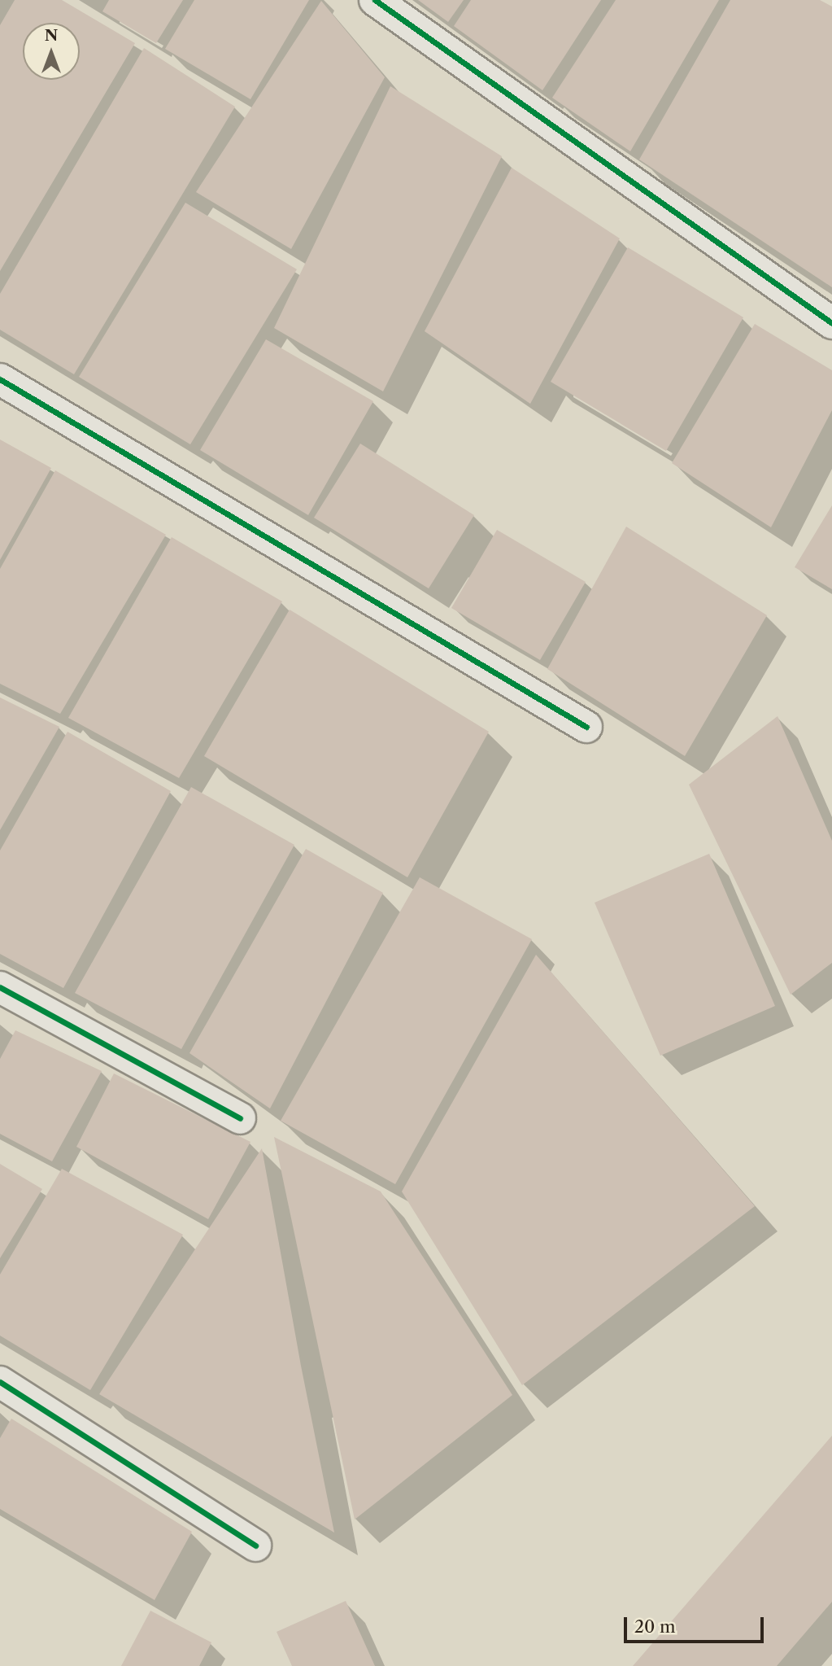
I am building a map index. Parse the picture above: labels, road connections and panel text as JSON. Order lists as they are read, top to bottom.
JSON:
{
  "scale_bar": "20 m",
  "north": "top"
}
